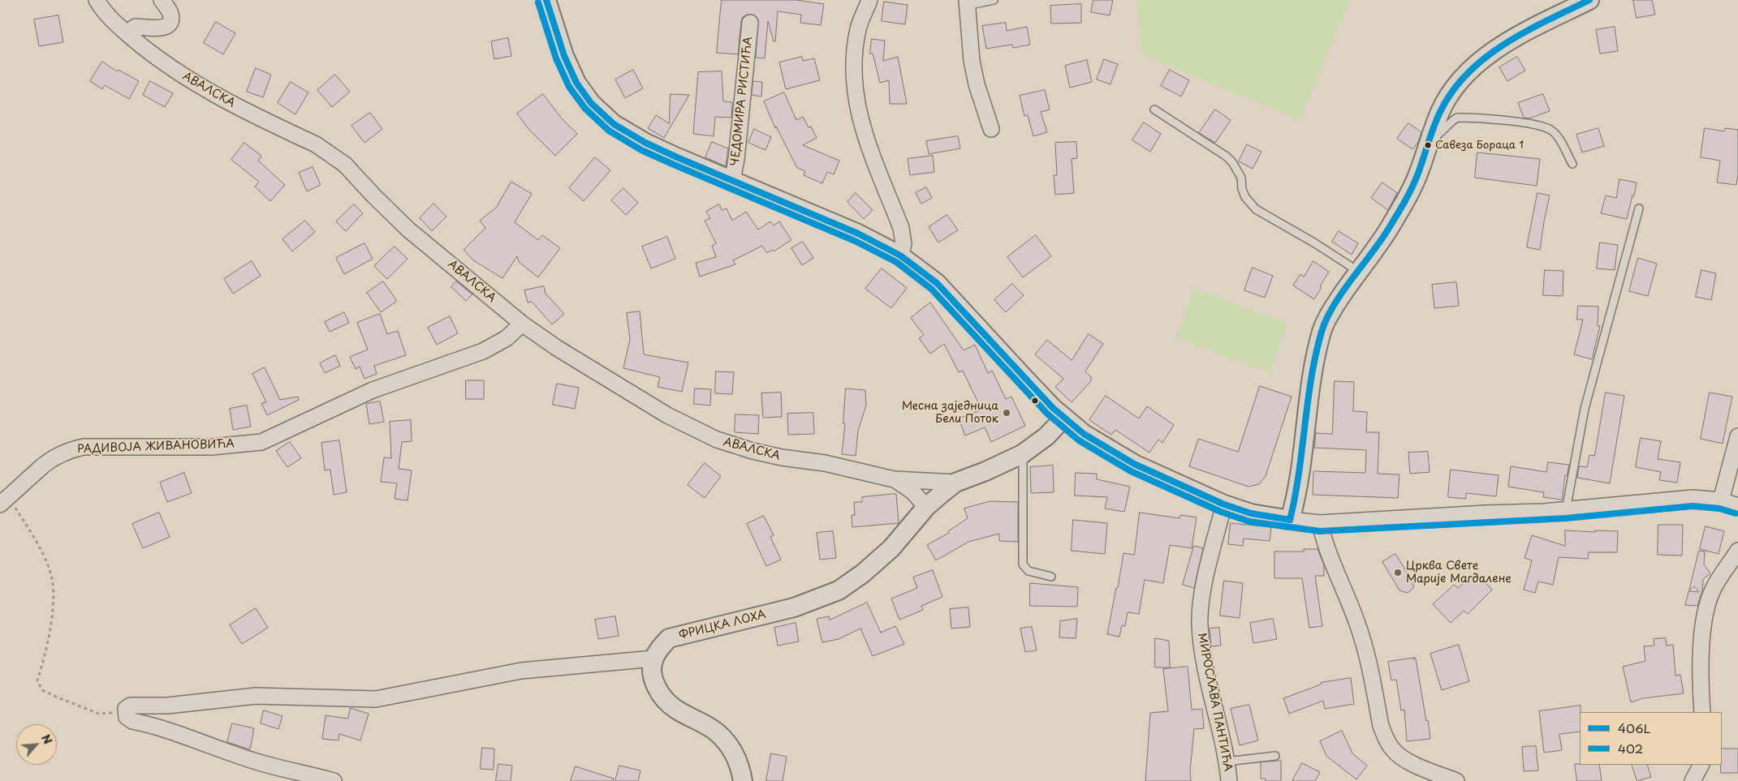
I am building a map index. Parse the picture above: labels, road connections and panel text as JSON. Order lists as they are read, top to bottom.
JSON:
{
  "streets": {
    "street": [
      "АВАЛСКА",
      "ЧЕДОМИРА РИСТИЋА",
      "РАДИВОЈА ЖИВАНОВИЋА",
      "ФРИЦКА ЛОХА",
      "МИРОСЛАВА ПАНТИЋА"
    ]
  },
  "crossings": [
    ["АВАЛСКА", "РАДИВОЈА ЖИВАНОВИЋА"],
    ["АВАЛСКА", "ФРИЦКА ЛОХА"]
  ],
  "places": ["Савеза Бораца 1", "Месна заједница Бели Поток", "Црква Свете Марије Магдалене"],
  "lines": ["transit line 406L", "transit line 402"],
  "legend": ["406L", "402"],
  "north": "top right"
}
